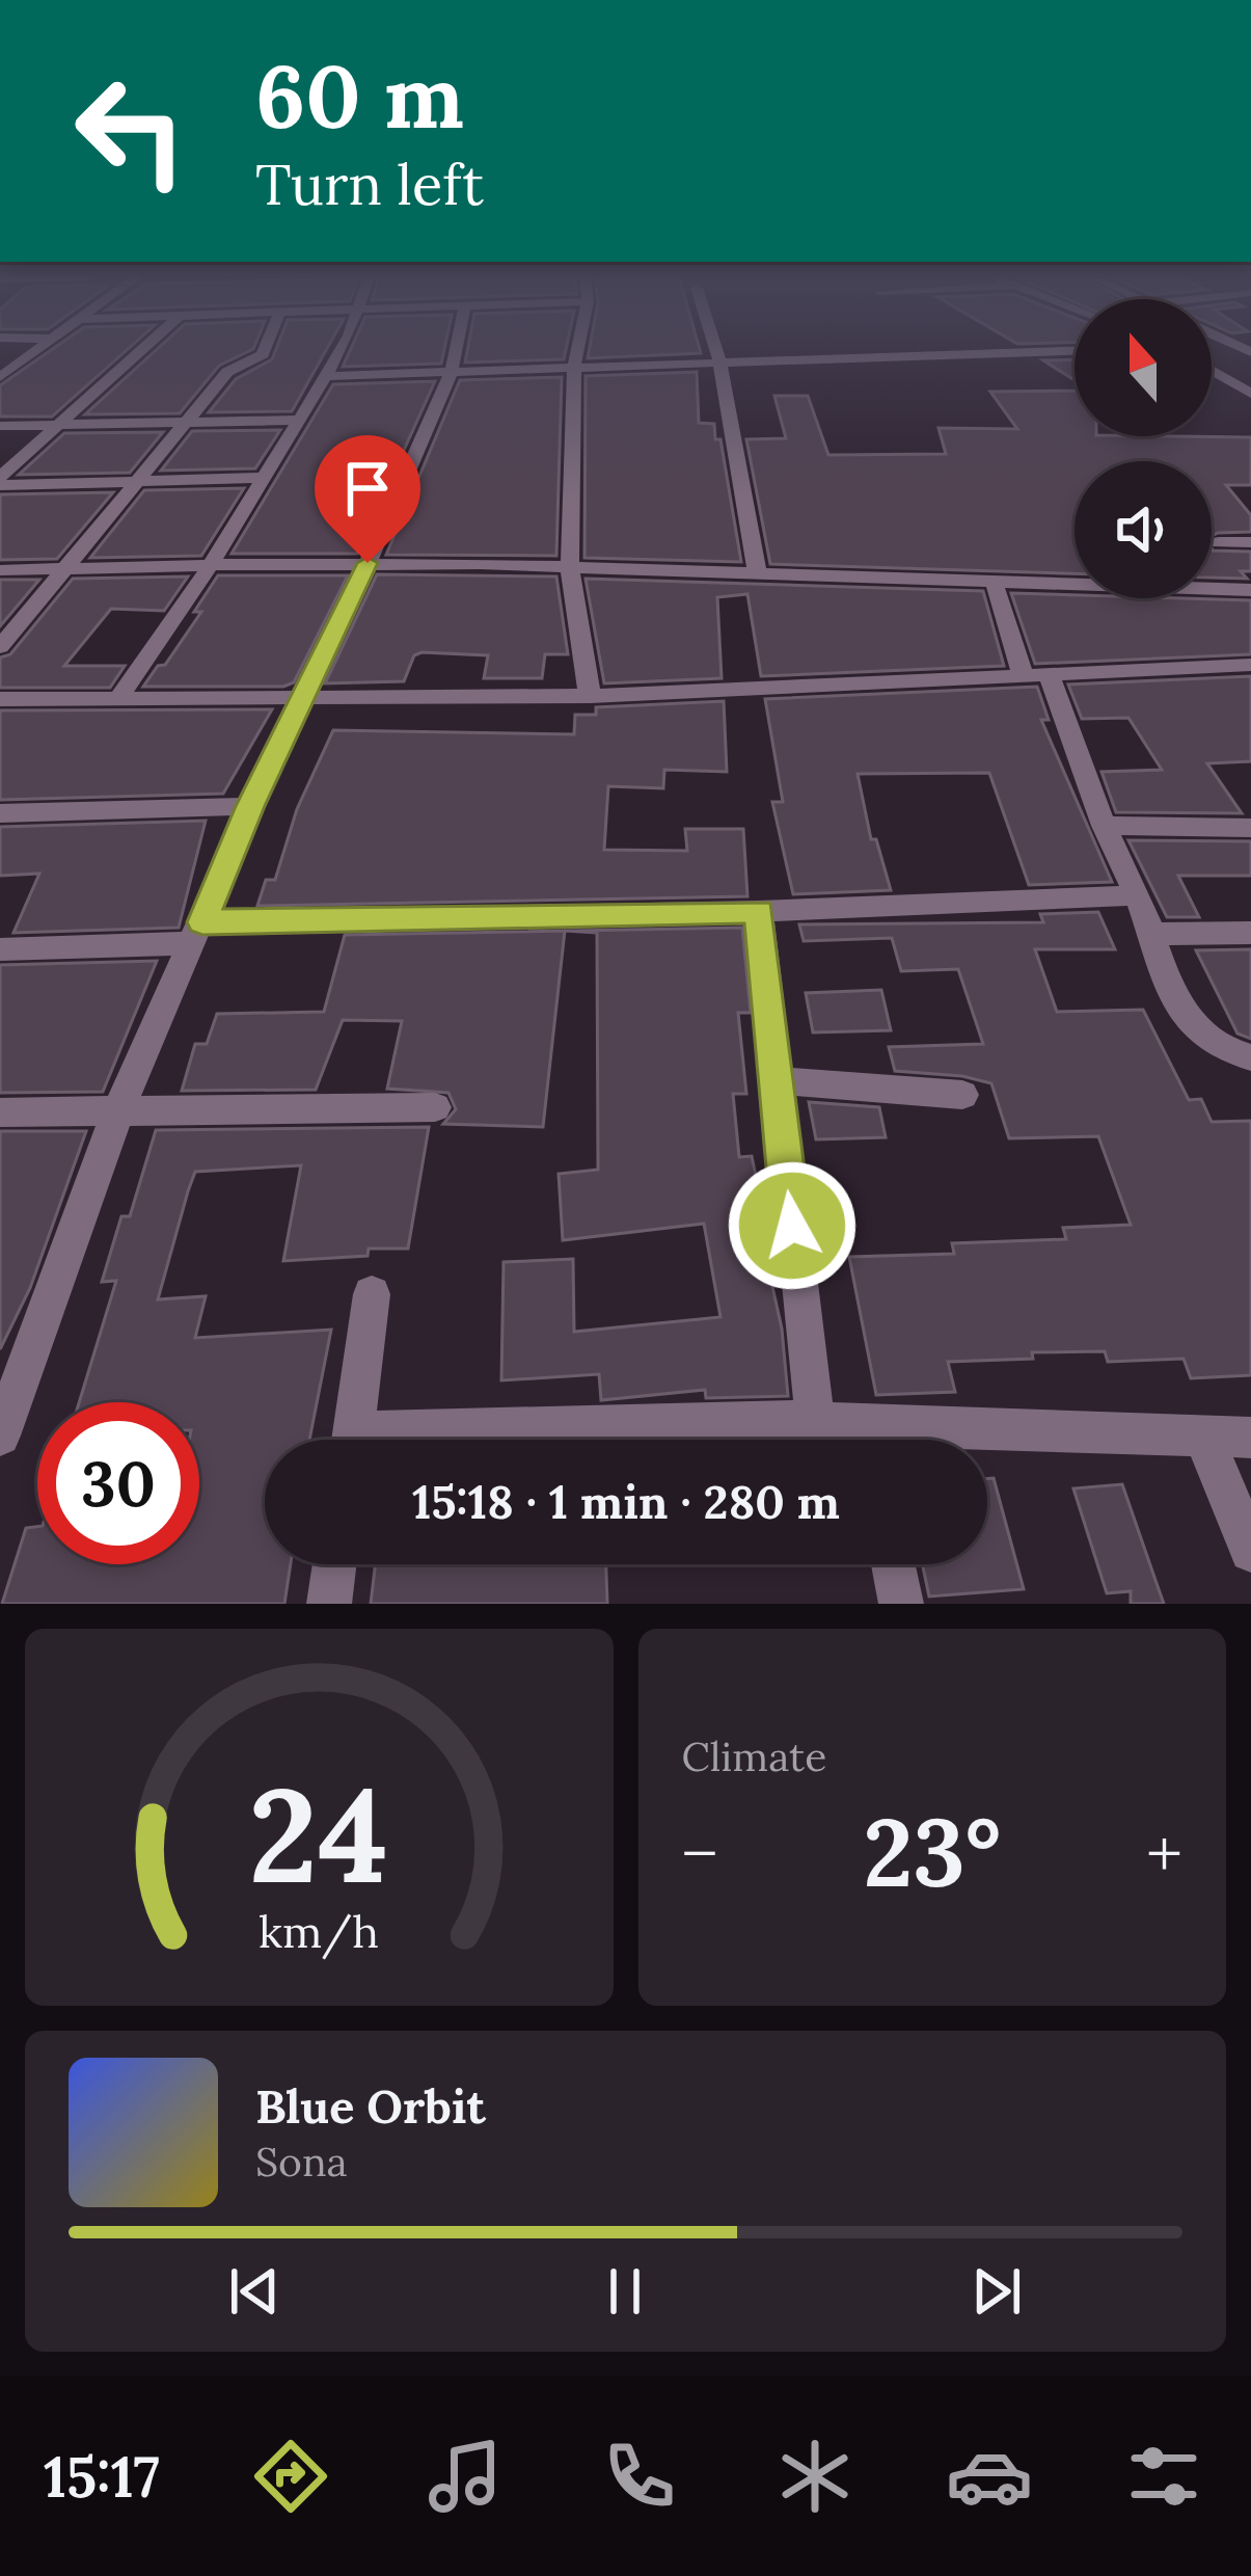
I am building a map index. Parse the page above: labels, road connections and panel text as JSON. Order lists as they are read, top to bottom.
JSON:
{
  "north": "top",
  "page": {
    "turn": ["60 m", "Turn left"],
    "limit": "30",
    "trip": "15:18 · 1 min · 280 m",
    "tile": "Climate",
    "heat": ["−", "23°", "+"],
    "song": ["Blue Orbit", "Sona"],
    "tabs": "15:17",
    "gauge": ["24", "km/h"]
  }
}
